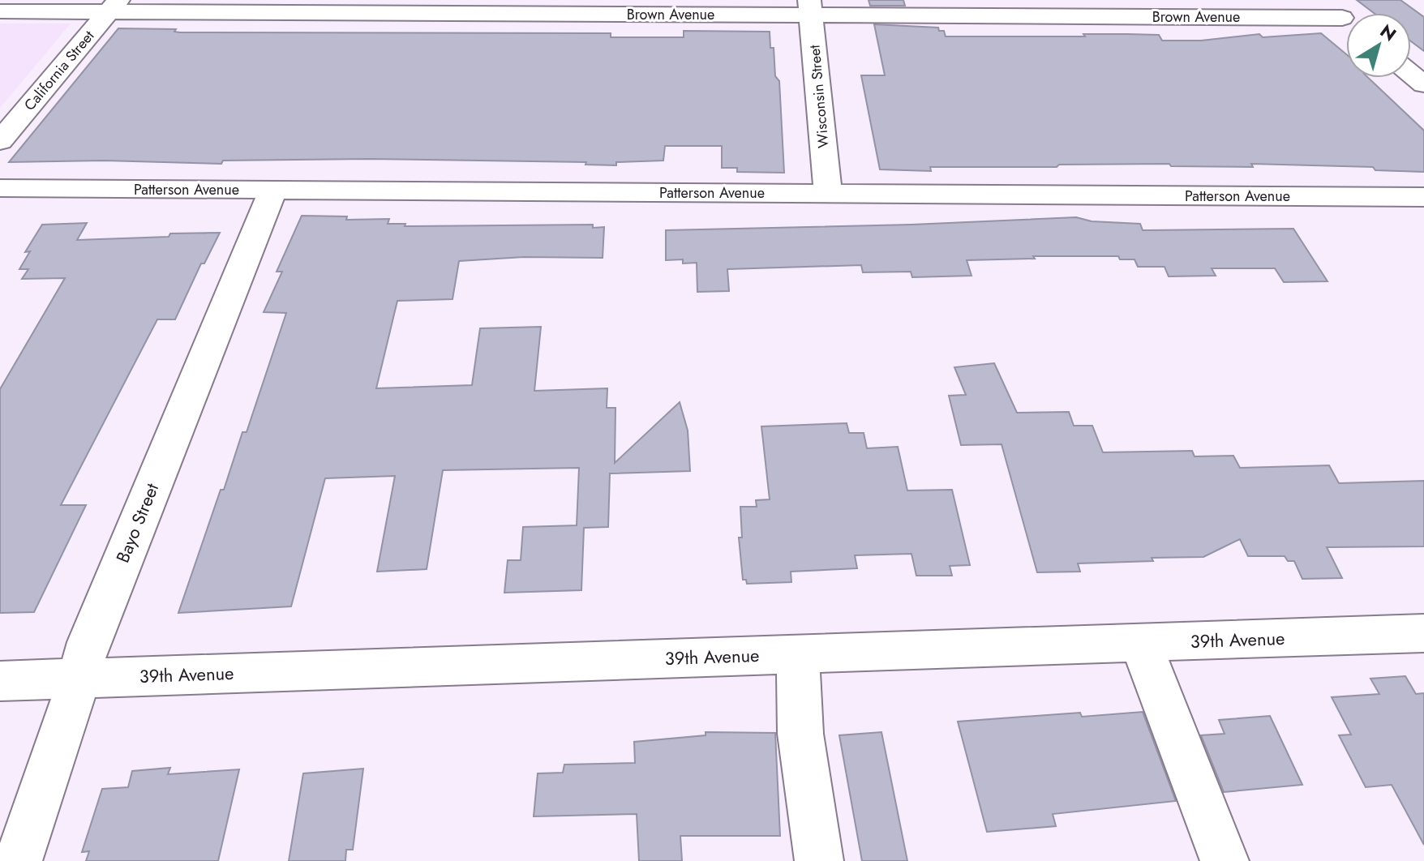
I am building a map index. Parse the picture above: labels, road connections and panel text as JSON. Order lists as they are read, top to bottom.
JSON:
{
  "streets": {
    "street": [
      "Brown Avenue",
      "California Street",
      "Wisconsin Street",
      "Patterson Avenue",
      "Bayo Street",
      "39th Avenue"
    ]
  },
  "crossings": [
    ["Brown Avenue", "California Street"],
    ["Brown Avenue", "Wisconsin Street"],
    ["Wisconsin Street", "Patterson Avenue"],
    ["Patterson Avenue", "Bayo Street"],
    ["Bayo Street", "39th Avenue"]
  ],
  "north": "top right"
}
